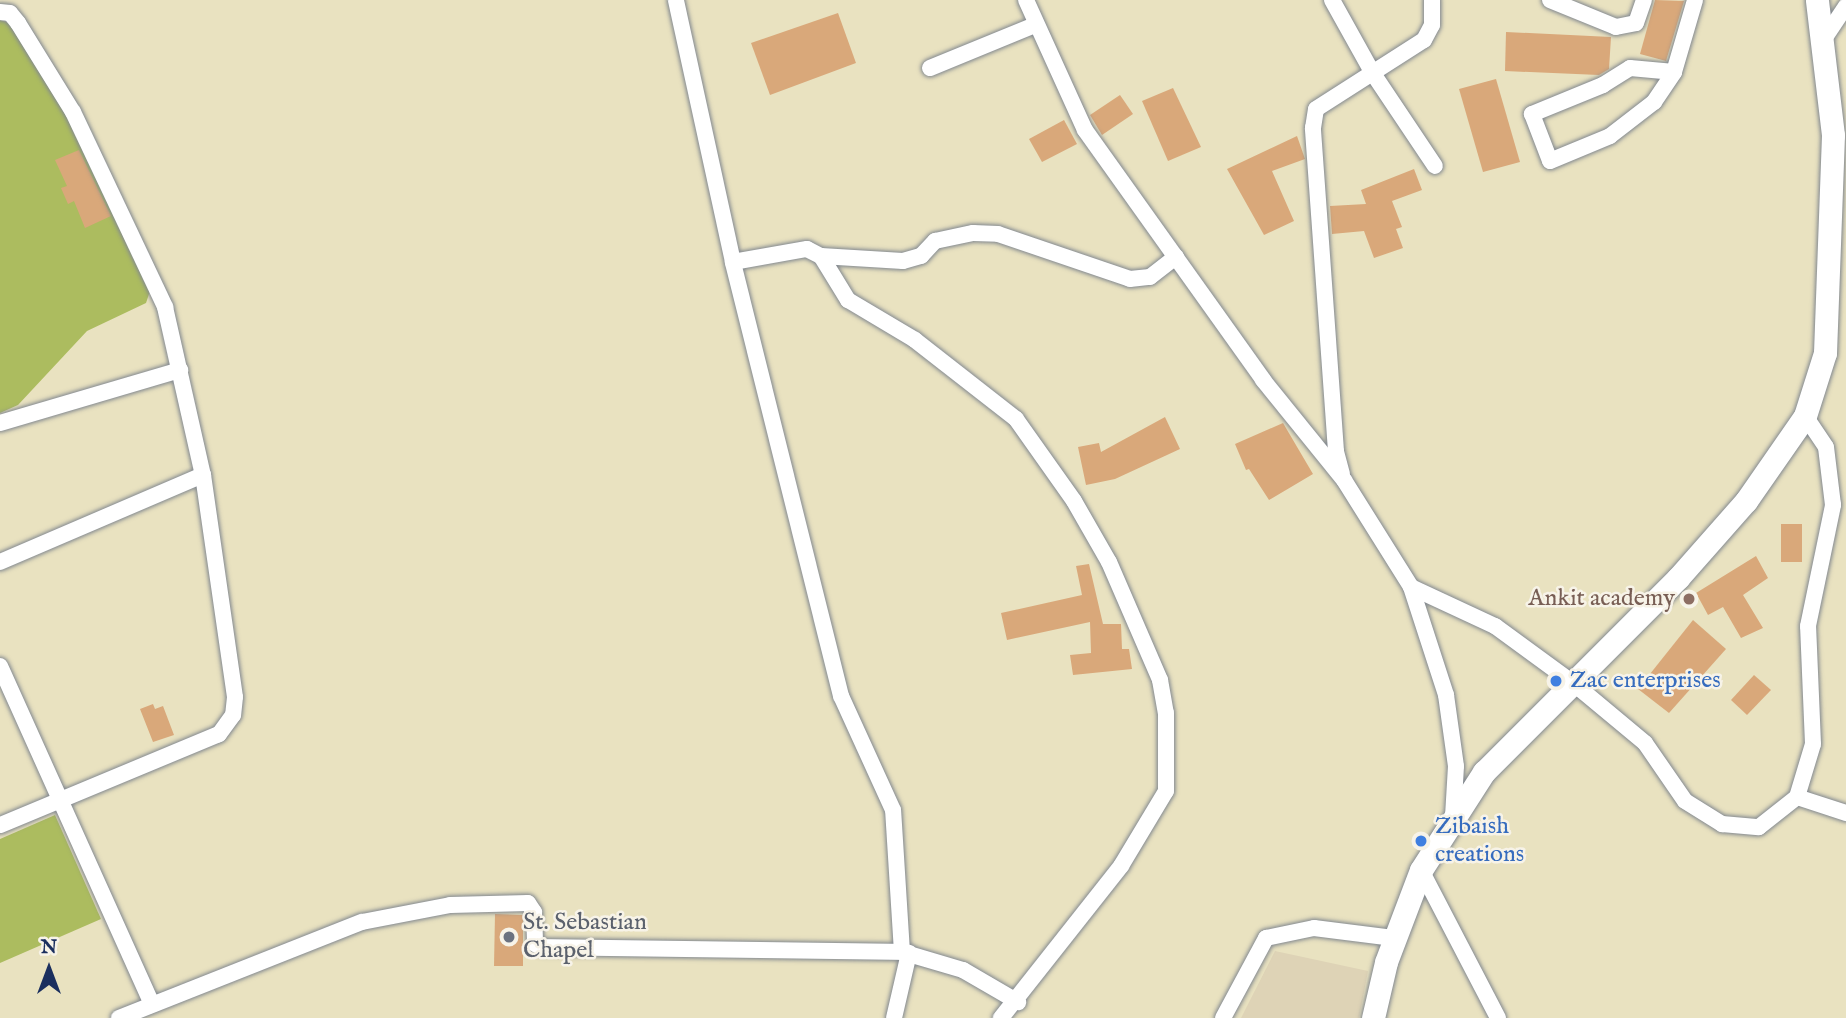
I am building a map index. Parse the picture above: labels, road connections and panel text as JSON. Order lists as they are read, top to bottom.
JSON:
{
  "places": [
    "Ankit academy",
    "Zac enterprises",
    "Zibaish creations",
    "St. Sebastian Chapel"
  ],
  "north": "top"
}
